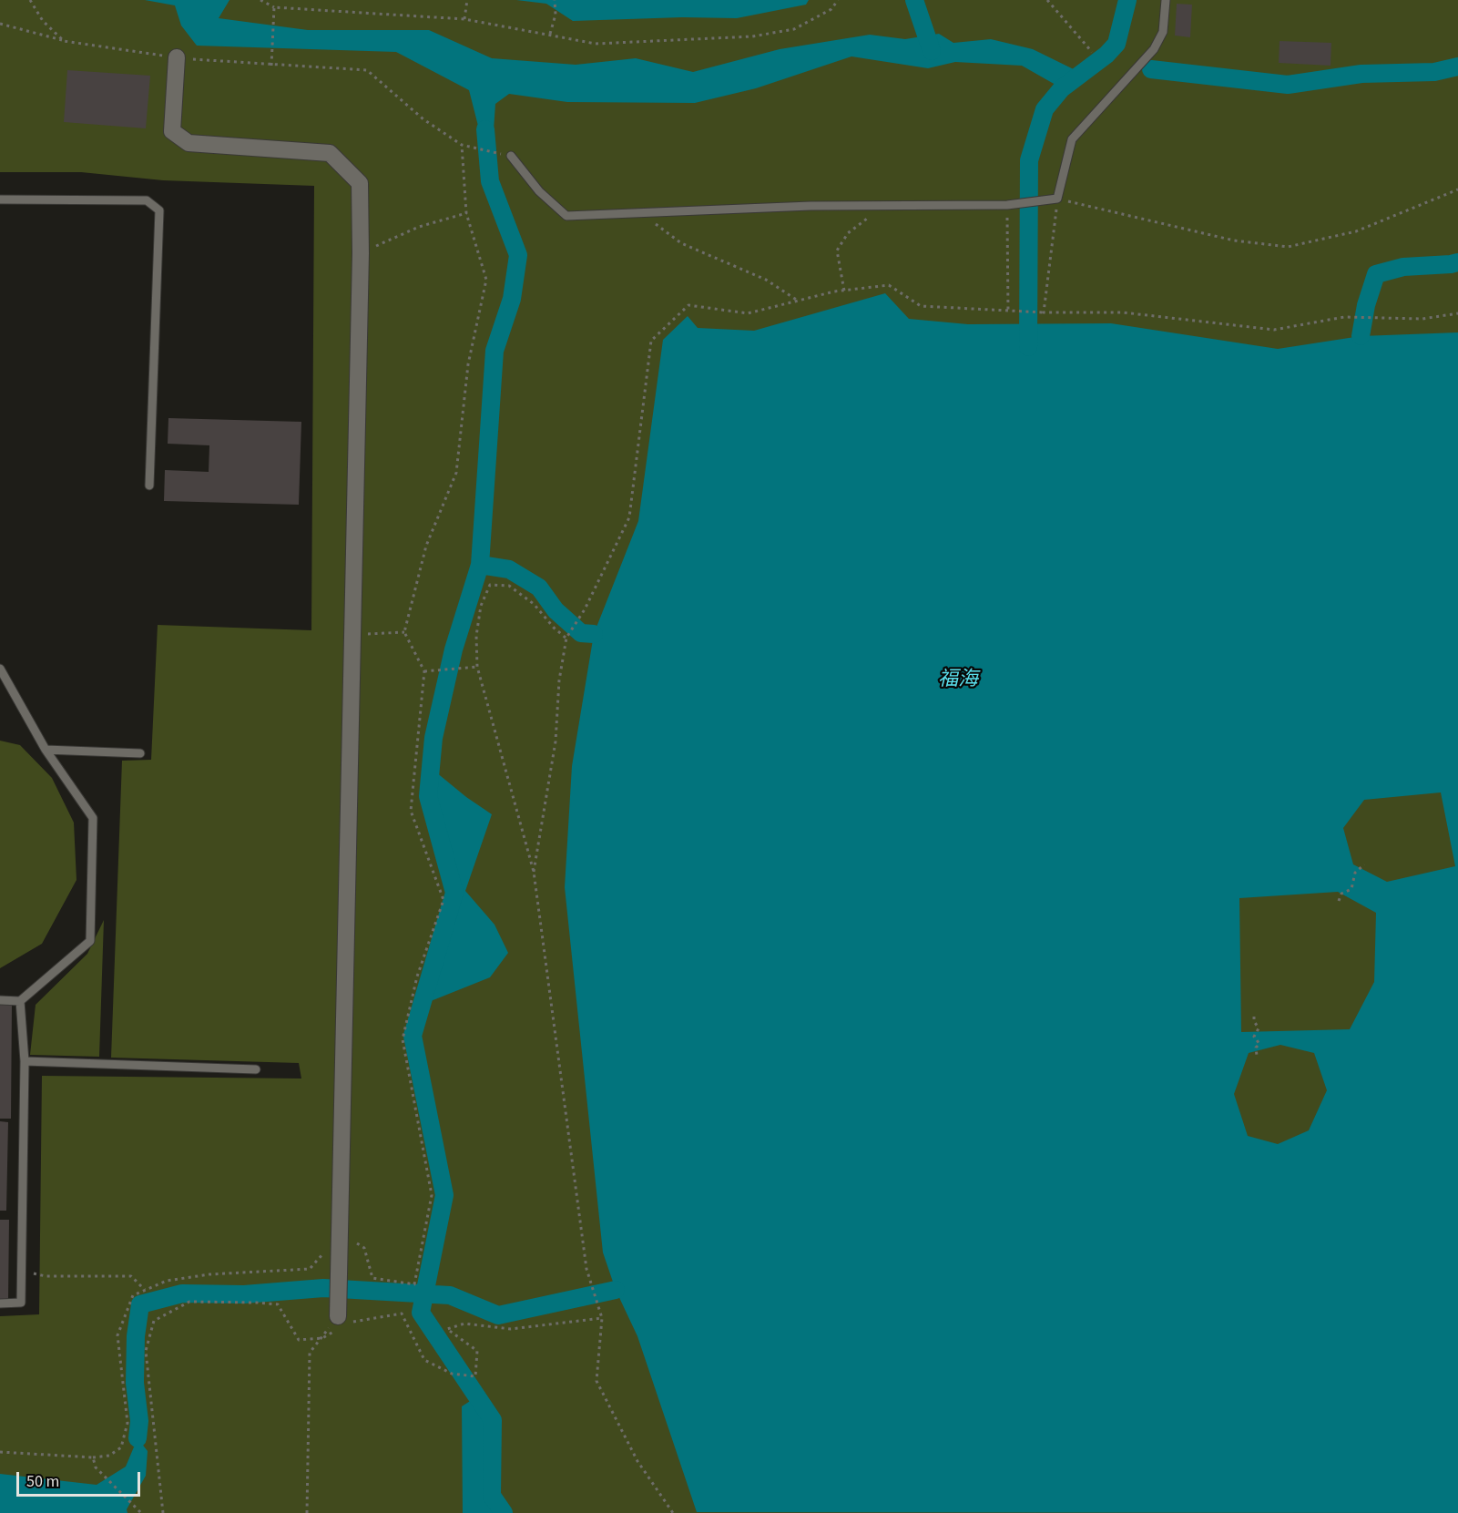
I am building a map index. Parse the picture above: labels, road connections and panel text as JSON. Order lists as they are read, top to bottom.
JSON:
{
  "water": ["福海"],
  "scale_bar": "50 m"
}
